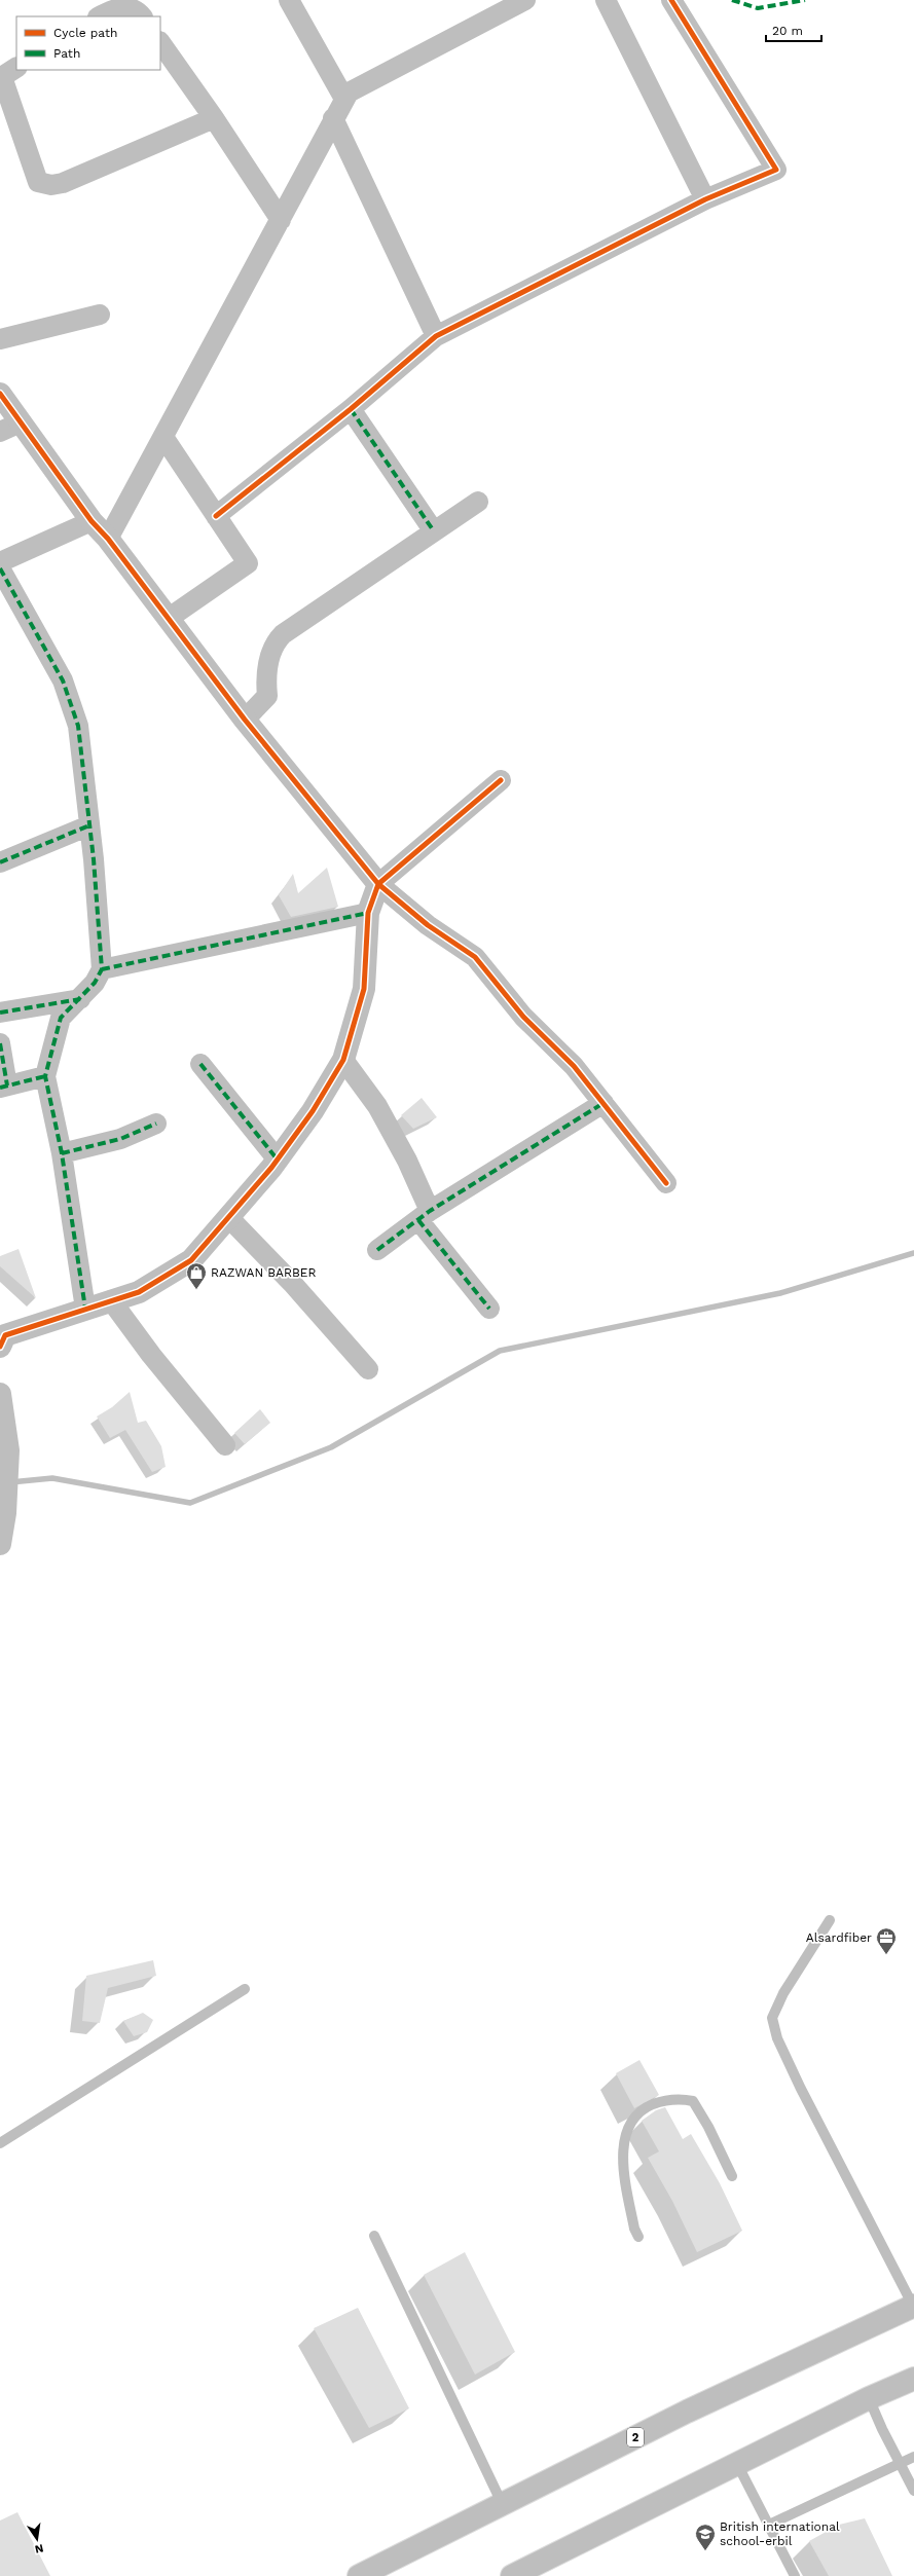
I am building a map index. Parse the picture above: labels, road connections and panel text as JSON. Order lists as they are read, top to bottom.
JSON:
{
  "streets": {
    "main road": ["2"]
  },
  "places": {
    "shop": ["RAZWAN BARBER"],
    "office": ["Alsardfiber"],
    "school or university": ["British international school-erbil"]
  },
  "legend": ["Cycle path", "Path"],
  "scale_bar": "20 m",
  "north": "bottom"
}
